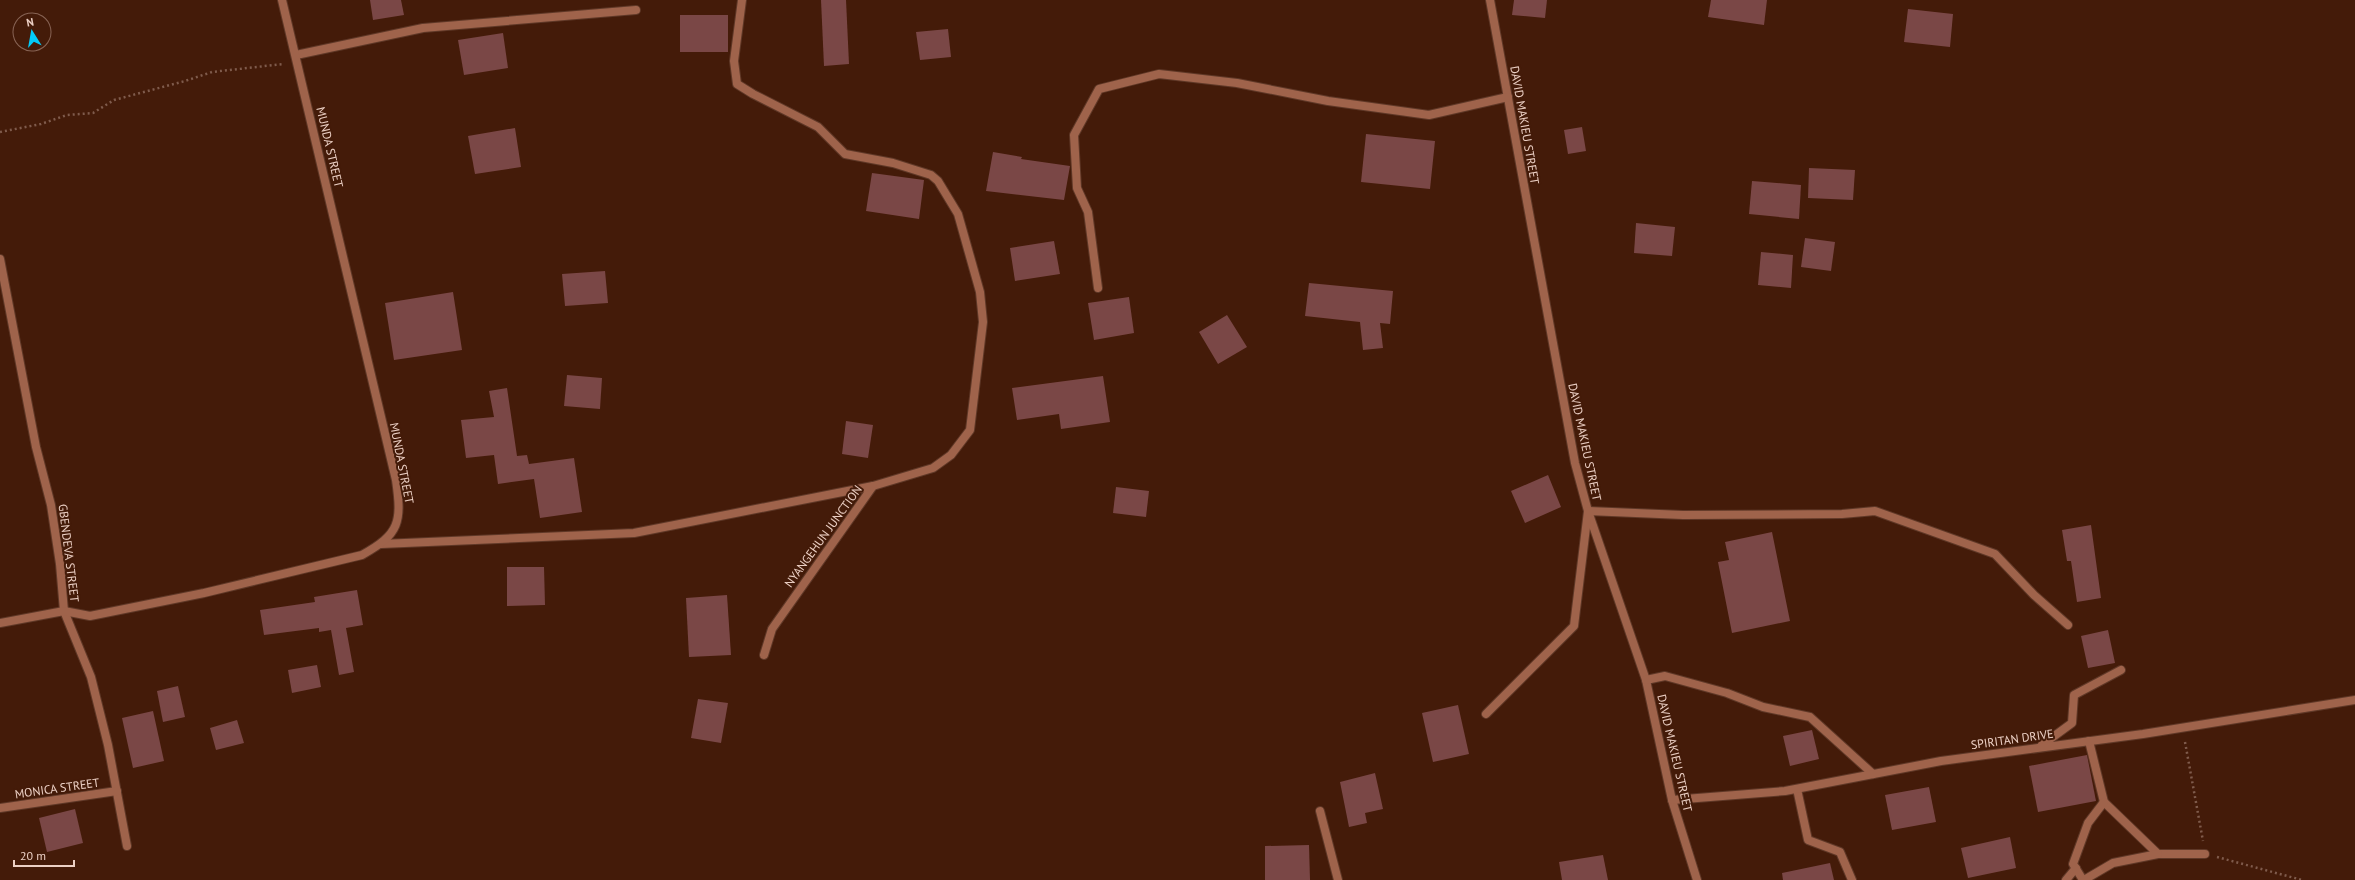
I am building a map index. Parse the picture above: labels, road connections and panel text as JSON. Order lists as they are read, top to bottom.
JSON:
{
  "streets": {
    "street": [
      "DAVID MAKIEU STREET",
      "MUNDA STREET",
      "NYANGEHUN JUNCTION",
      "GBENDEVA STREET",
      "SPIRITAN DRIVE",
      "MONICA STREET"
    ]
  },
  "crossings": [
    ["DAVID MAKIEU STREET", "SPIRITAN DRIVE"],
    ["MUNDA STREET", "GBENDEVA STREET"],
    ["GBENDEVA STREET", "MONICA STREET"]
  ],
  "scale_bar": "20 m",
  "north": "top"
}
